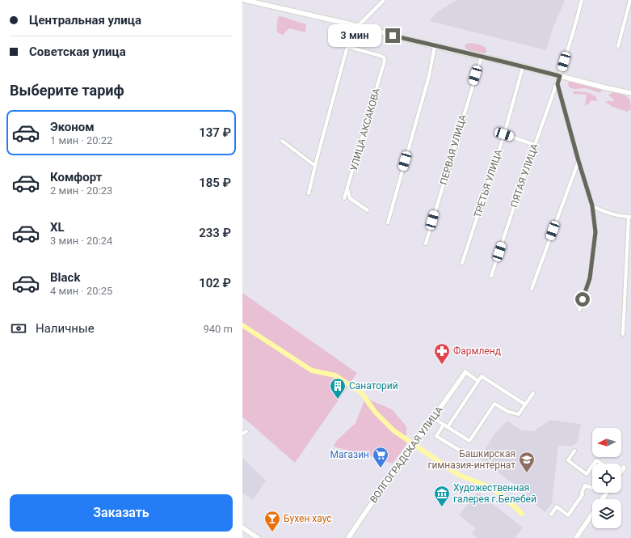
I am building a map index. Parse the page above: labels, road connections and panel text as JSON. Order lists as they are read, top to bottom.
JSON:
{
  "streets": {
    "main road": ["ВОЛГОГРАДСКАЯ УЛИЦА"],
    "street": [
      "УЛИЦА АКСАКОВА",
      "ПЕРВАЯ УЛИЦА",
      "ПЯТАЯ УЛИЦА",
      "ТРЕТЬЯ УЛИЦА"
    ]
  },
  "places": {
    "pharmacy": ["Фармленд"],
    "building": ["Санаторий"],
    "supermarket": ["Магазин"],
    "school or university": ["Башкирская гимназия-интернат"],
    "museum": ["Художественная галерея г.Белебей"],
    "bar": ["Бухен хаус"]
  },
  "north": "left",
  "page": {
    "banner": ["Центральная улица", "Советская улица"],
    "bubble": "3 мин",
    "heading": "Выберите тариф",
    "list": [
      {
        "name": "Эконом",
        "note": "1 мин · 20:22",
        "value": "137 ₽"
      },
      {
        "name": "Комфорт",
        "note": "2 мин · 20:23",
        "value": "185 ₽"
      },
      {
        "name": "XL",
        "note": "3 мин · 20:24",
        "value": "233 ₽"
      },
      {
        "name": "Black",
        "note": "4 мин · 20:25",
        "value": "102 ₽"
      }
    ],
    "pay": ["Наличные", "940 m"],
    "buttons": "Заказать"
  }
}
